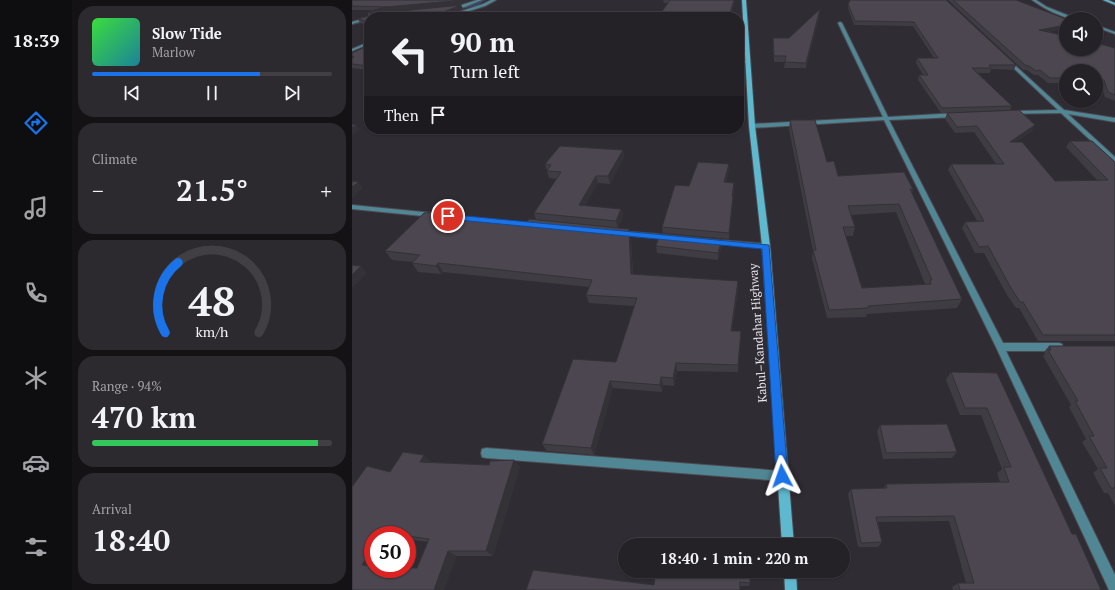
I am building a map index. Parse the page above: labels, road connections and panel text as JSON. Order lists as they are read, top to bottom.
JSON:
{
  "streets": {
    "main road": ["Kabul–Kandahar Highway"]
  },
  "page": {
    "tabs": "18:39",
    "turn": ["90 m", "Turn left"],
    "song": ["Slow Tide", "Marlow"],
    "then": "Then",
    "tile": [
      "Climate",
      ["Range · 94%", "470 km"],
      ["Arrival", "18:40"]
    ],
    "heat": ["−", "21.5°", "+"],
    "limit": "50",
    "trip": "18:40 · 1 min · 220 m",
    "gauge": ["48", "km/h"]
  }
}
